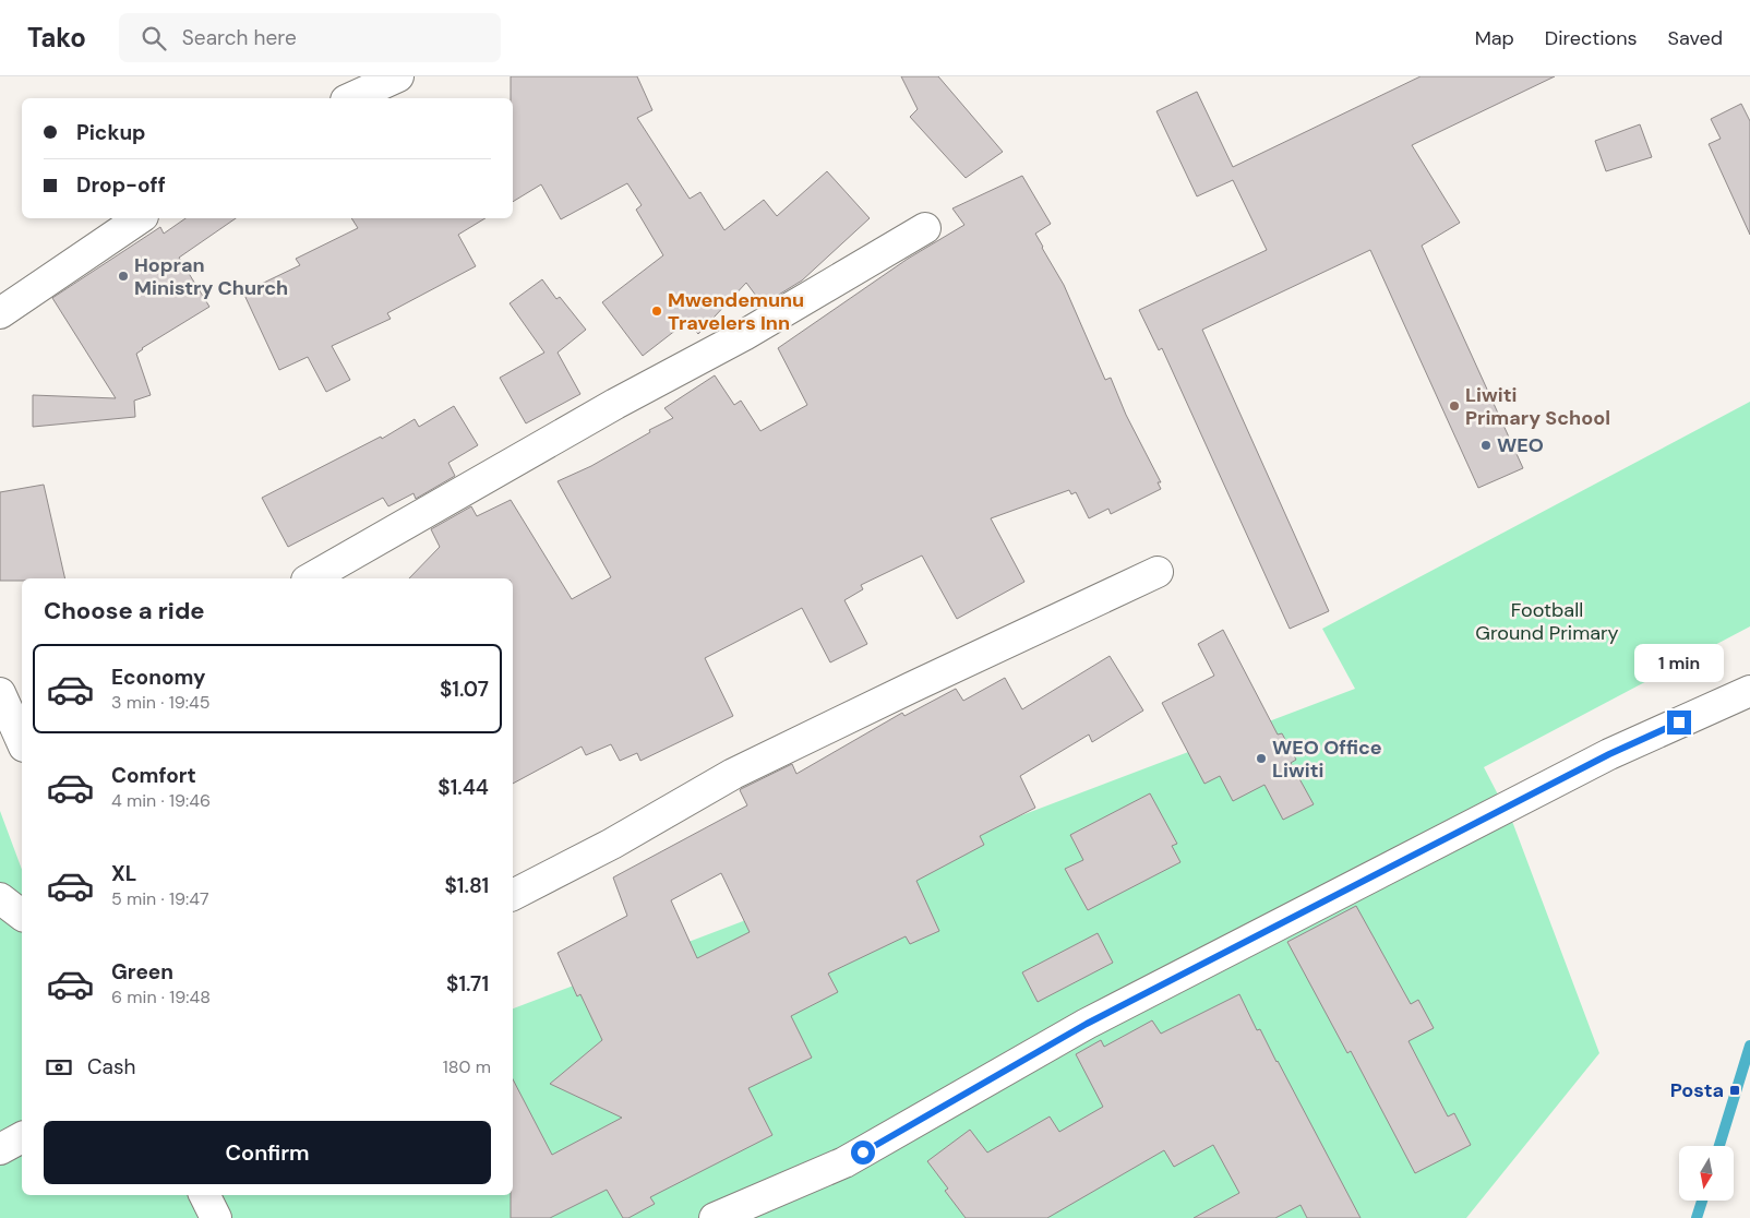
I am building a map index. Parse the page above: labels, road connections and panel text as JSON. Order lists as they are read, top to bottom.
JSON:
{
  "parks": ["Football Ground Primary"],
  "places": {
    "other": [
      "Hopran Ministry Church",
      "Mwendemunu Travelers Inn",
      "Liwiti Primary School",
      "WEO",
      "WEO Office Liwiti"
    ],
    "transit": ["Posta"]
  },
  "north": "bottom",
  "page": {
    "header": "Tako",
    "search": "Search here",
    "nav": ["Map", "Directions", "Saved"],
    "banner": ["Pickup", "Drop-off"],
    "heading": "Choose a ride",
    "bubble": "1 min",
    "list": [
      {
        "name": "Economy",
        "note": "3 min · 19:45",
        "value": "$1.07"
      },
      {
        "name": "Comfort",
        "note": "4 min · 19:46",
        "value": "$1.44"
      },
      {
        "name": "XL",
        "note": "5 min · 19:47",
        "value": "$1.81"
      },
      {
        "name": "Green",
        "note": "6 min · 19:48",
        "value": "$1.71"
      }
    ],
    "pay": ["Cash", "180 m"],
    "buttons": "Confirm"
  }
}
